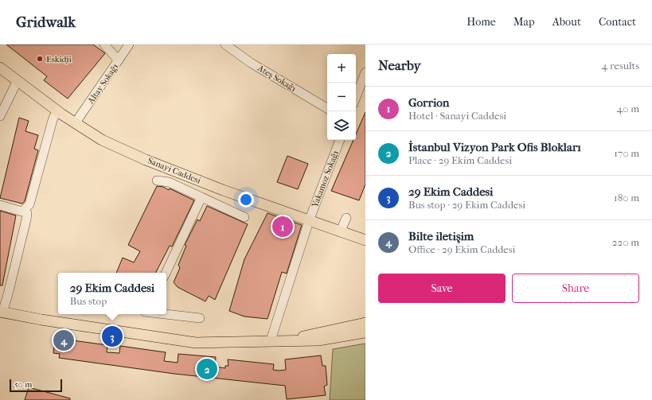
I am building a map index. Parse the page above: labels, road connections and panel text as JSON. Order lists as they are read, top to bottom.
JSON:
{
  "streets": {
    "main road": ["Sanayi Caddesi"],
    "street": ["Ateş Sokağı", "Altay Sokağı", "Yakamoz Sokağı"]
  },
  "crossings": [
    ["Altay Sokağı", "Sanayi Caddesi"],
    ["Sanayi Caddesi", "Yakamoz Sokağı"]
  ],
  "places": ["Eskidji"],
  "scale_bar": "50 m",
  "page": {
    "header": "Gridwalk",
    "nav": [
      "Home",
      "Map",
      "About",
      "Contact"
    ],
    "heading": ["Nearby", "4 results"],
    "map_buttons": ["+", "−"],
    "list": [
      {
        "mark": "1",
        "name": "Gorrion",
        "note": "Hotel · Sanayi Caddesi",
        "value": "40 m"
      },
      {
        "mark": "2",
        "name": "İstanbul Vizyon Park Ofis Blokları",
        "note": "Place · 29 Ekim Caddesi",
        "value": "170 m"
      },
      {
        "mark": "3",
        "name": "29 Ekim Caddesi",
        "note": "Bus stop · 29 Ekim Caddesi",
        "value": "180 m"
      },
      {
        "mark": "4",
        "name": "Bilte iletişim",
        "note": "Office · 29 Ekim Caddesi",
        "value": "220 m"
      }
    ],
    "pins": [
      "1",
      "3",
      "4",
      "2"
    ],
    "buttons": ["Save", "Share"],
    "popup": ["29 Ekim Caddesi", "Bus stop"],
    "scale": "50 m"
  }
}
